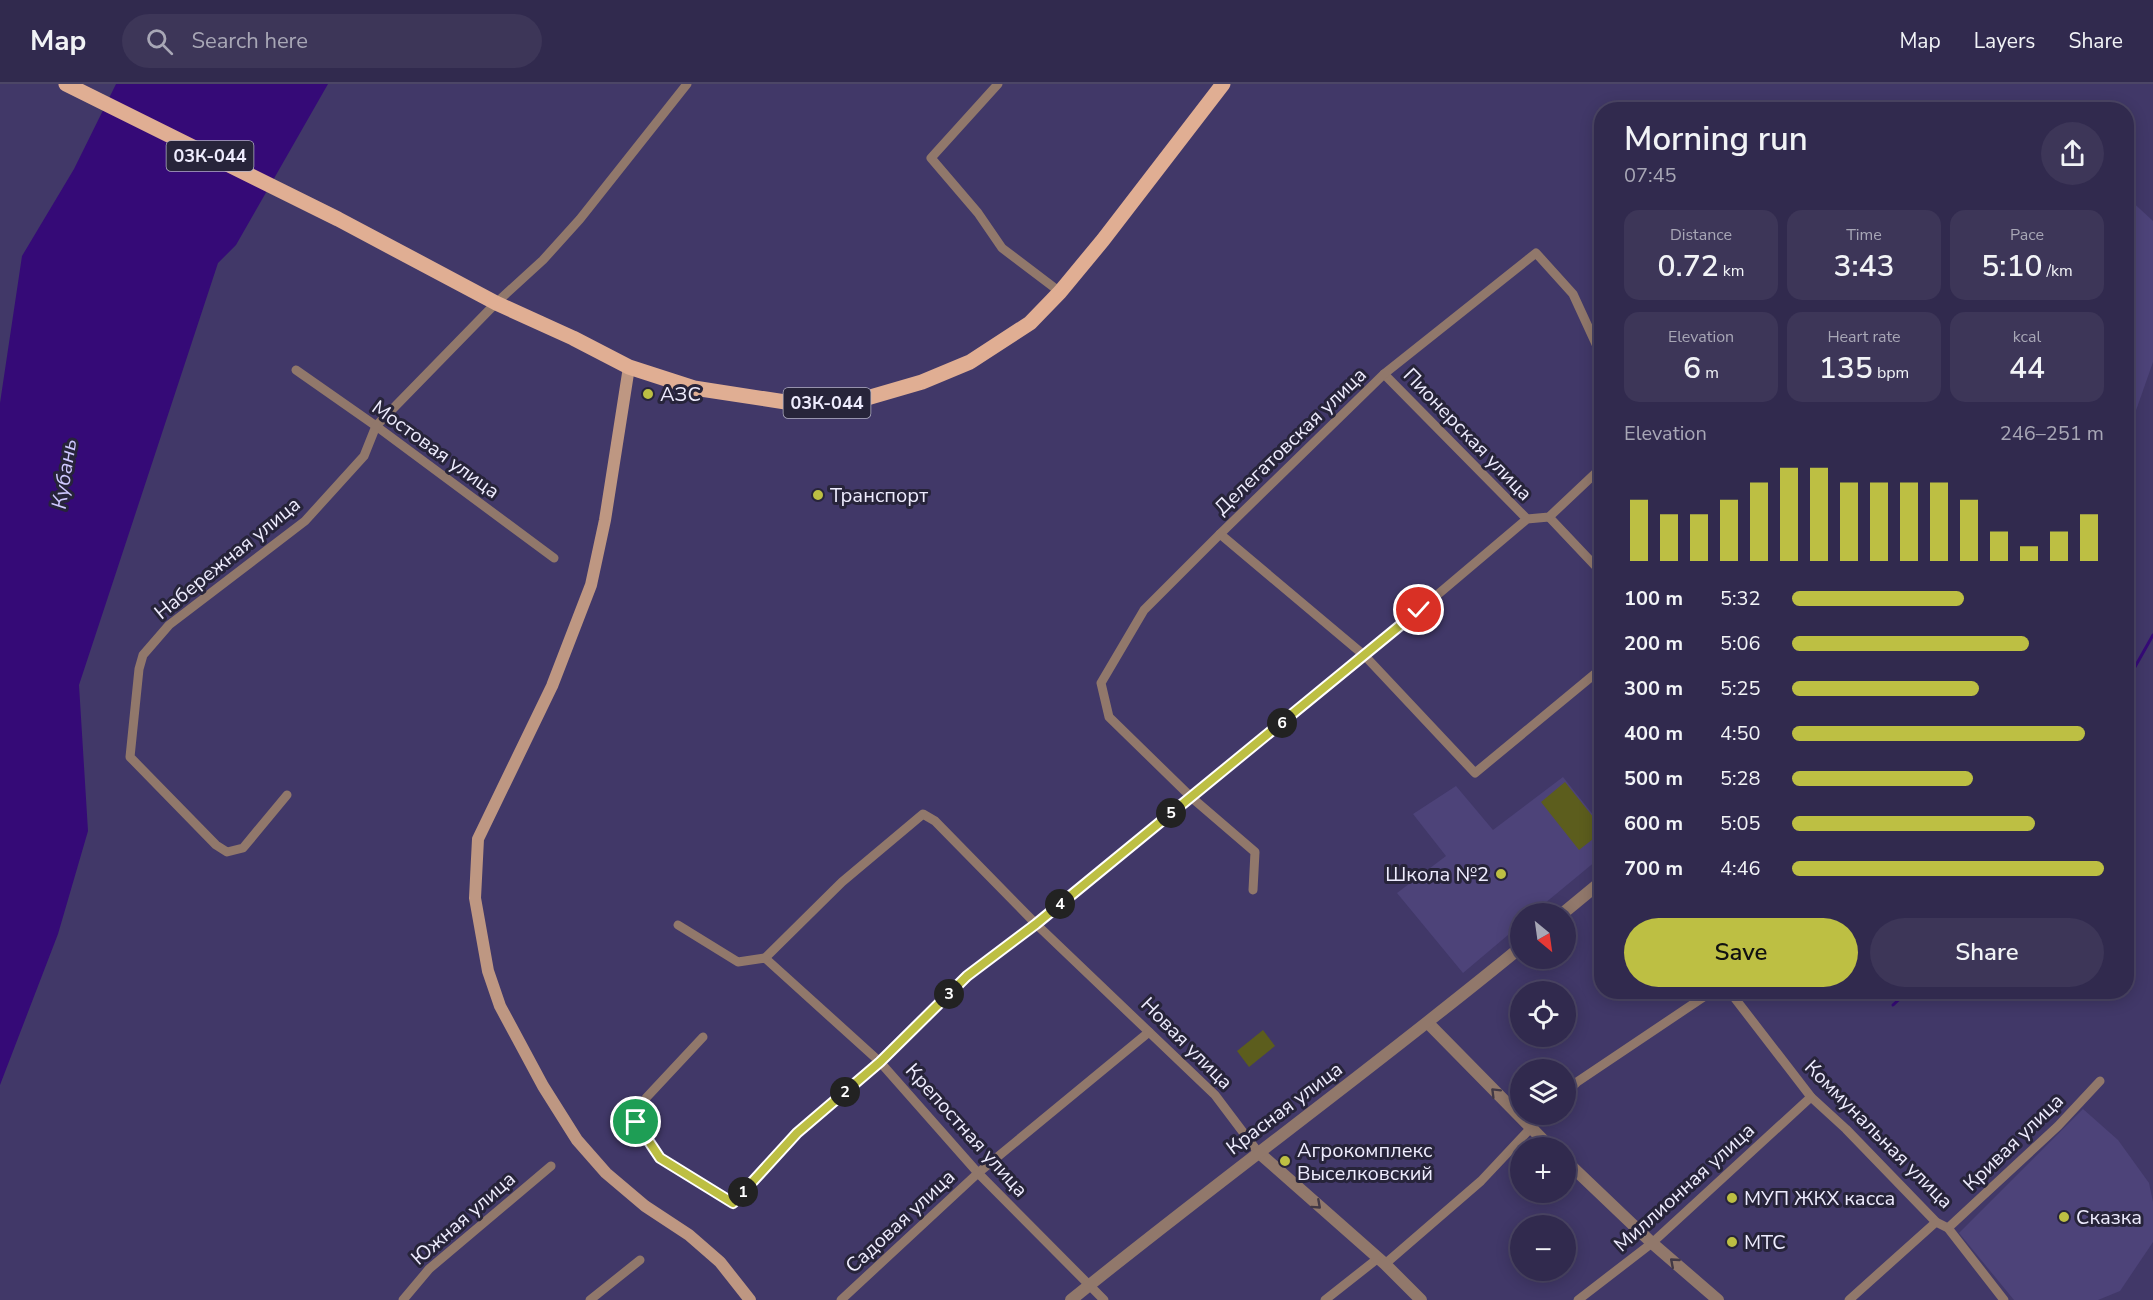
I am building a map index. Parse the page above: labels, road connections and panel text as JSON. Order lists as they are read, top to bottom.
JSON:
{
  "streets": {
    "main road": ["03К-044"],
    "street": [
      "Пионерская улица",
      "Делегатовская улица",
      "Мостовая улица",
      "Набережная улица",
      "Новая улица",
      "Красная улица",
      "Крепостная улица",
      "Коммунальная улица",
      "Кривая улица",
      "Миллионная улица",
      "Южная улица",
      "Садовая улица"
    ]
  },
  "crossings": [
    ["03К-044", "Набережная улица"],
    ["Пионерская улица", "Делегатовская улица"],
    ["Мостовая улица", "Набережная улица"],
    ["Новая улица", "Красная улица"],
    ["Новая улица", "Крепостная улица"],
    ["Новая улица", "Садовая улица"],
    ["Красная улица", "Крепостная улица"],
    ["Крепостная улица", "Садовая улица"],
    ["Коммунальная улица", "Кривая улица"],
    ["Коммунальная улица", "Миллионная улица"]
  ],
  "water": ["Кубань"],
  "places": [
    "АЗС",
    "Транспорт",
    "Школа №2",
    "Агрокомплекс Выселковский",
    "МУП ЖКХ касса",
    "Сказка",
    "МТС"
  ],
  "north": "bottom right",
  "page": {
    "header": "Map",
    "search": "Search here",
    "nav": ["Map", "Layers", "Share"],
    "heading": ["Morning run", "07:45"],
    "stats": [
      ["Distance", "0.72 km"],
      ["Time", "3:43"],
      ["Pace", "5:10 /km"],
      ["Elevation", "6 m"],
      ["Heart rate", "135 bpm"],
      ["kcal", "44"]
    ],
    "chart": ["Elevation", "246–251 m"],
    "list": [
      {
        "name": "100 m",
        "note": "5:32"
      },
      {
        "name": "200 m",
        "note": "5:06"
      },
      {
        "name": "300 m",
        "note": "5:25"
      },
      {
        "name": "400 m",
        "note": "4:50"
      },
      {
        "name": "500 m",
        "note": "5:28"
      },
      {
        "name": "600 m",
        "note": "5:05"
      },
      {
        "name": "700 m",
        "note": "4:46"
      }
    ],
    "pins": [
      "6",
      "5",
      "4",
      "3",
      "2",
      "1"
    ],
    "map_buttons": ["+", "−"],
    "buttons": ["Save", "Share"]
  }
}
